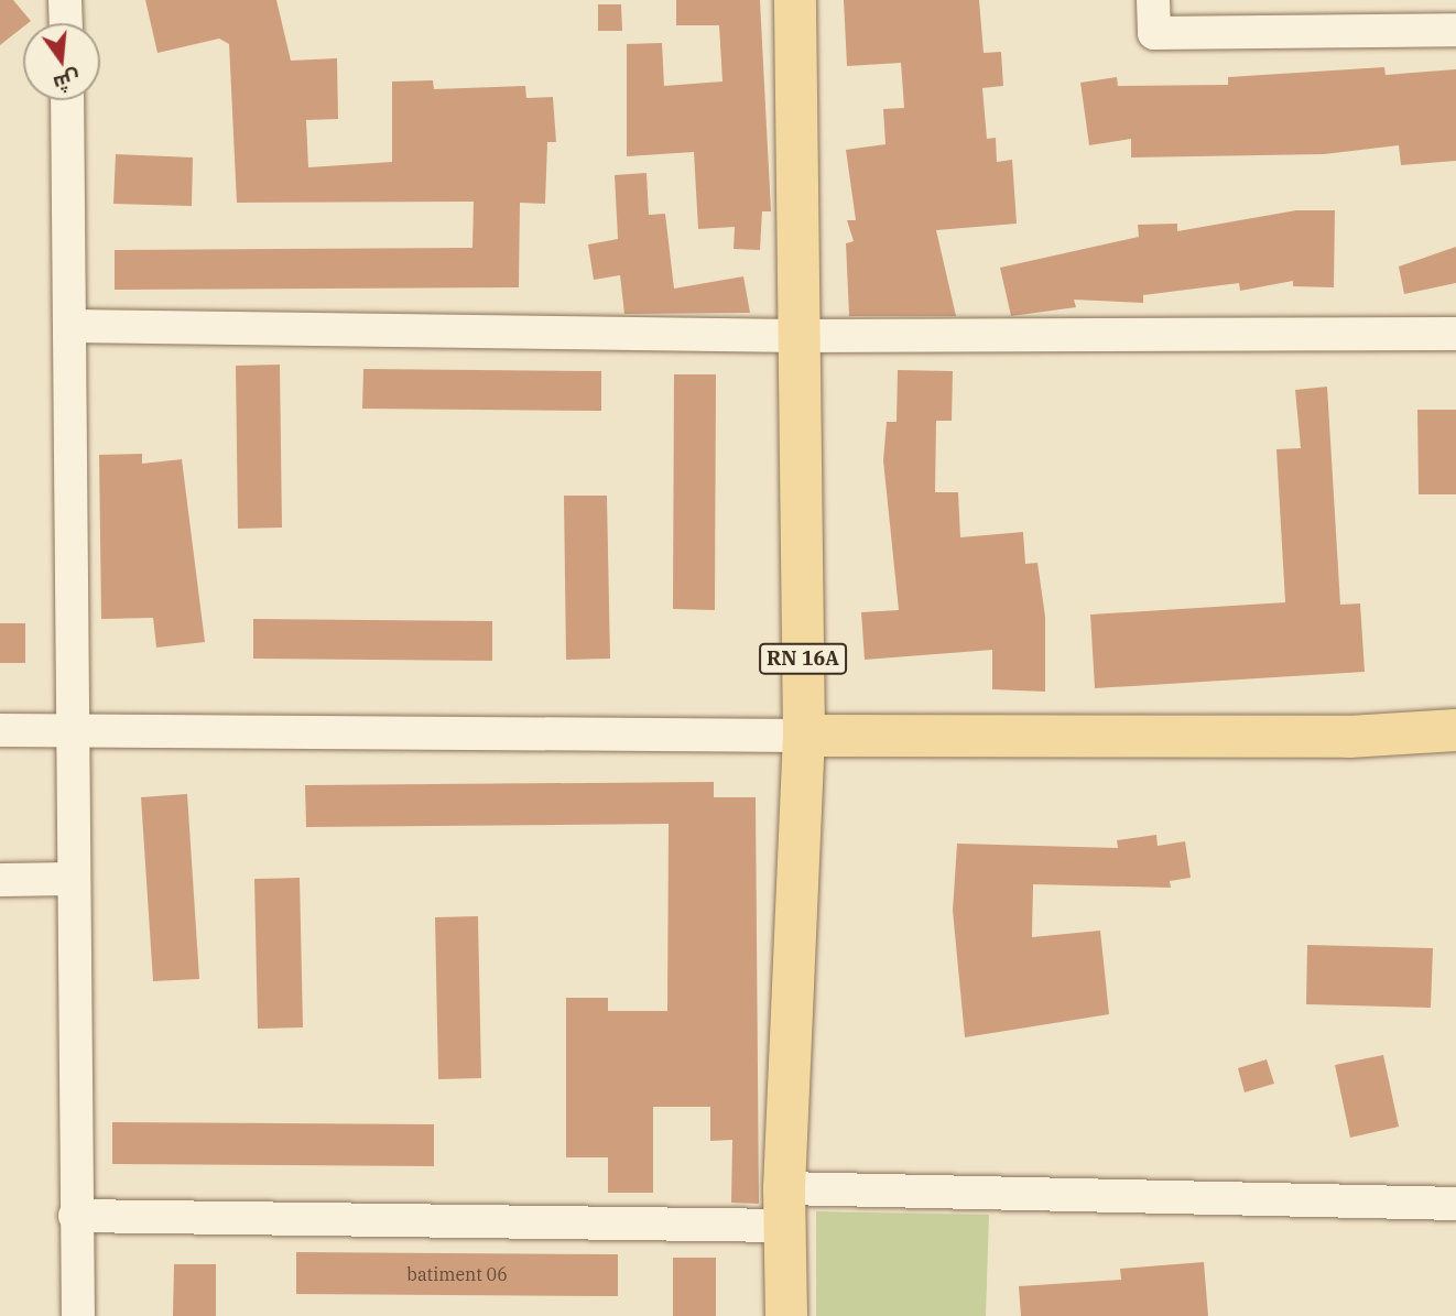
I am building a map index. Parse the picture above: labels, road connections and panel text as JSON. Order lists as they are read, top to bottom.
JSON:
{
  "streets": {
    "main road": ["RN 16A"]
  },
  "house_numbers": ["batiment 06"],
  "north": "bottom"
}
